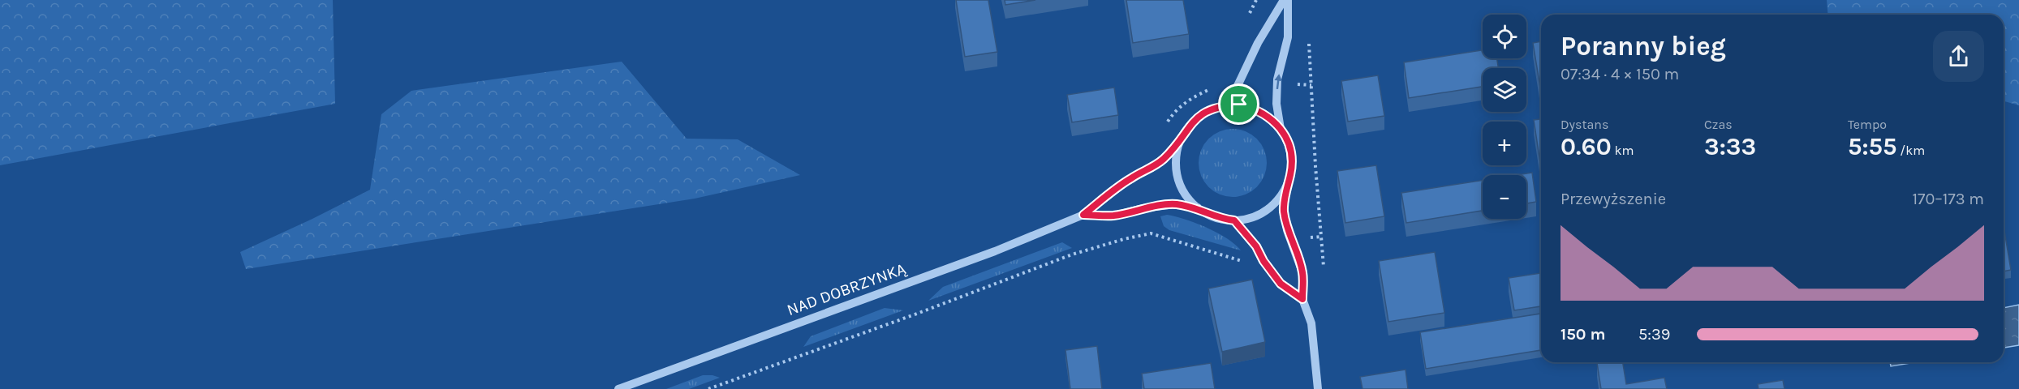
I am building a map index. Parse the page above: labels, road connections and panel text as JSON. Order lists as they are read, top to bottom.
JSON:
{
  "streets": {
    "street": ["NAD DOBRZYNKĄ"]
  },
  "page": {
    "map_buttons": ["+", "−"],
    "heading": ["Poranny bieg", "07:34 · 4 × 150 m"],
    "stats": [
      ["Dystans", "0.60 km"],
      ["Czas", "3:33"],
      ["Tempo", "5:55 /km"]
    ],
    "chart": ["Przewyższenie", "170–173 m"],
    "list": [
      {
        "name": "150 m",
        "note": "5:39"
      }
    ]
  }
}
